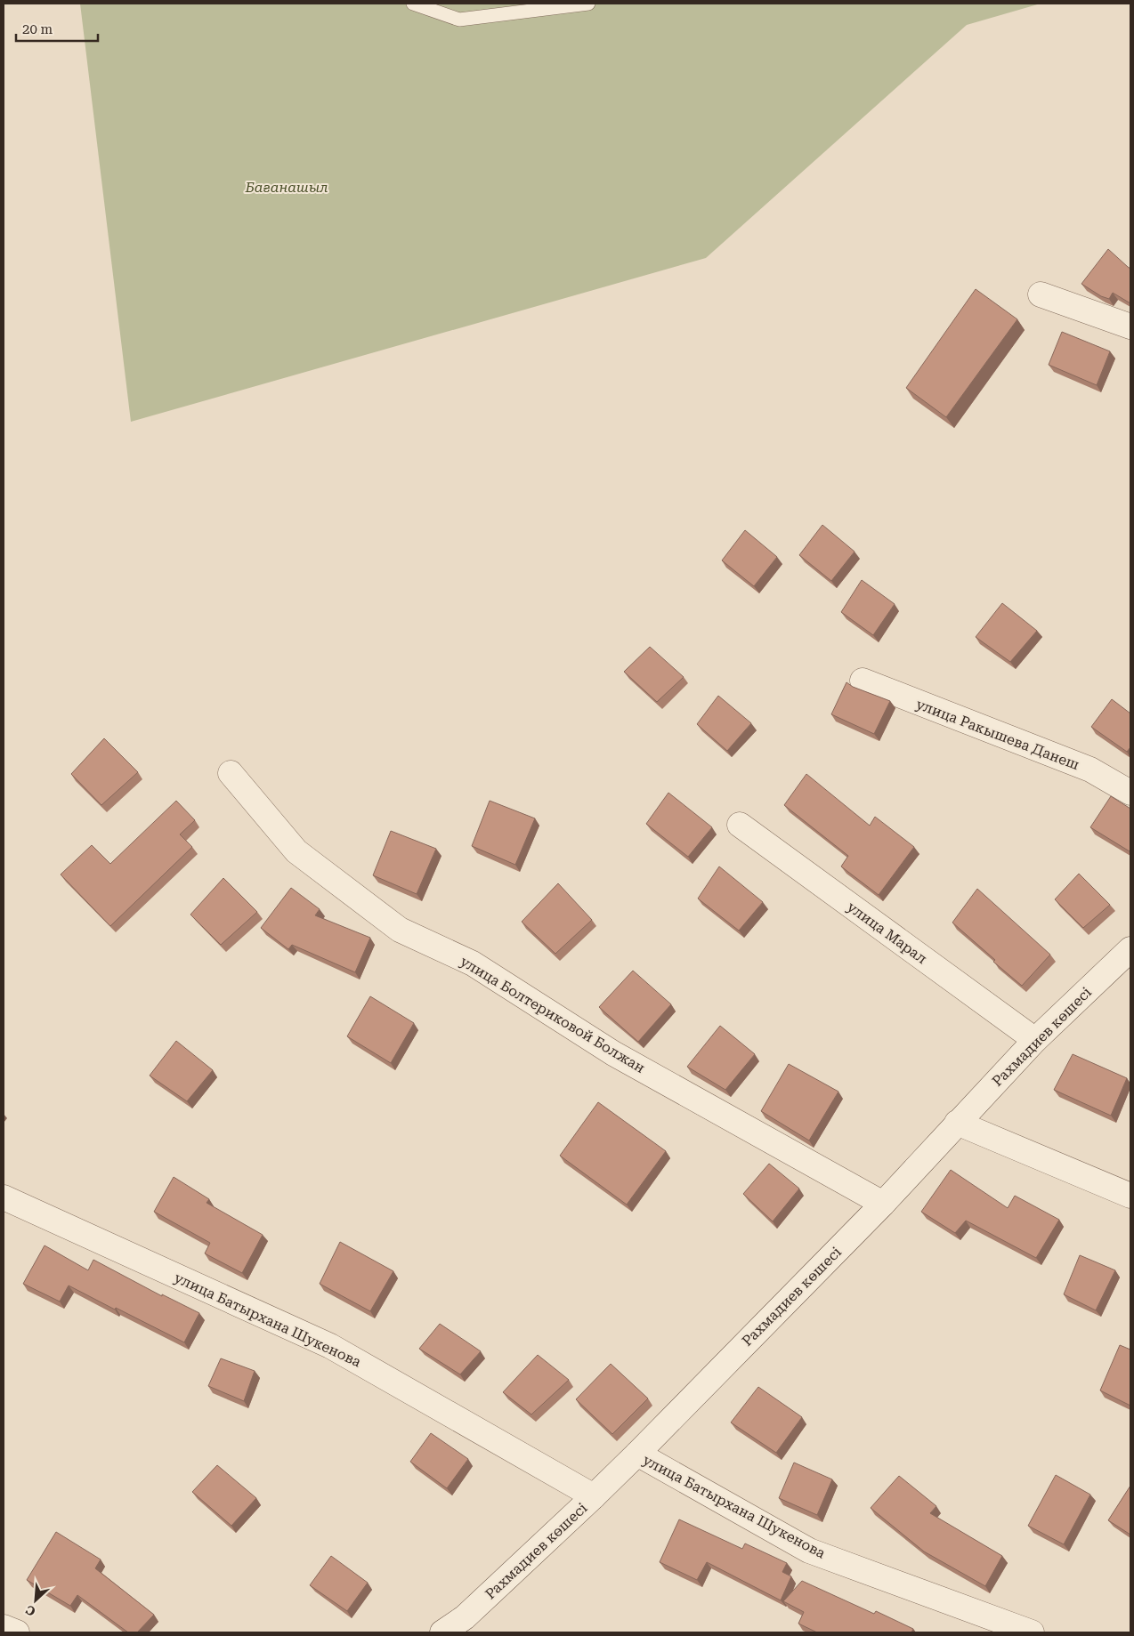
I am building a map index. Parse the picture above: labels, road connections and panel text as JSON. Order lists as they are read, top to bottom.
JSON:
{
  "streets": {
    "street": [
      "улица Ракышева Данеш",
      "улица Марал",
      "улица Болтериковой Болжан",
      "Рахмадиев көшесі",
      "улица Батырхана Шукенова"
    ]
  },
  "crossings": [
    ["улица Марал", "Рахмадиев көшесі"],
    ["улица Болтериковой Болжан", "Рахмадиев көшесі"],
    ["Рахмадиев көшесі", "улица Батырхана Шукенова"]
  ],
  "parks": ["Бағанашыл"],
  "scale_bar": "20 m",
  "north": "bottom left"
}
